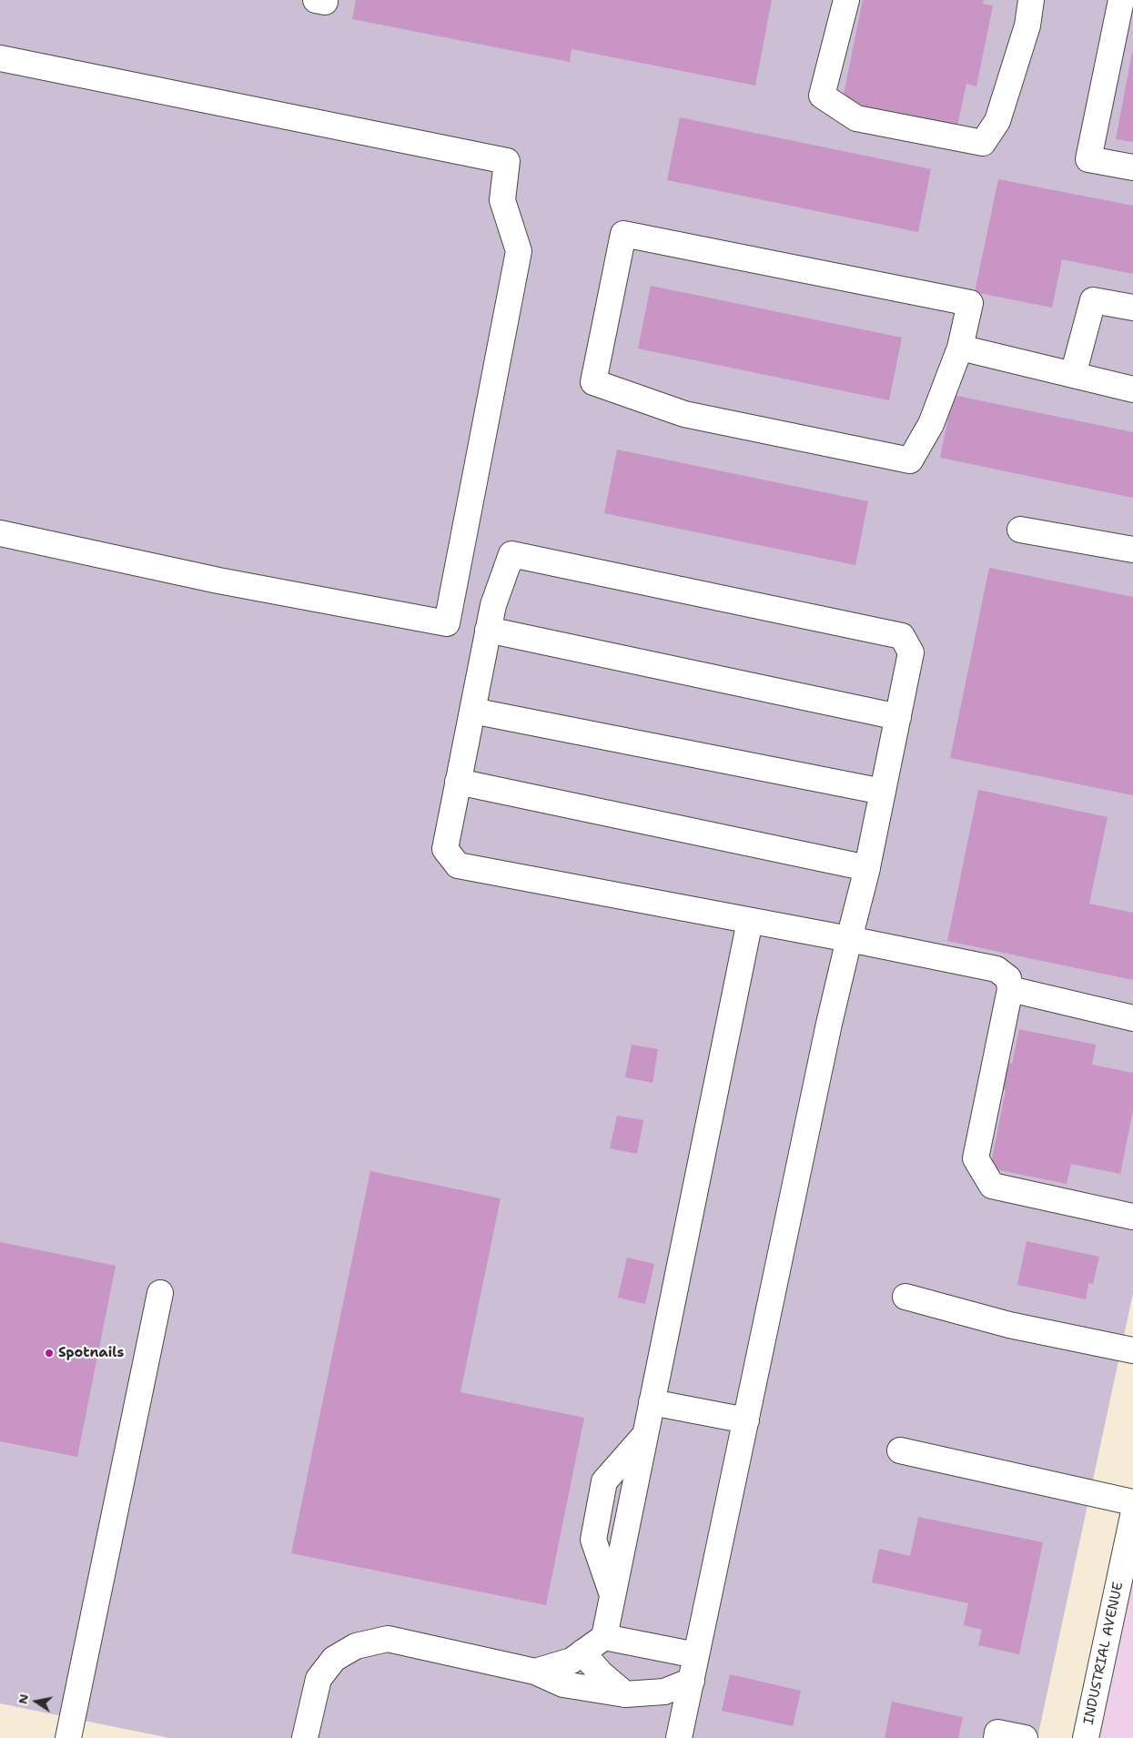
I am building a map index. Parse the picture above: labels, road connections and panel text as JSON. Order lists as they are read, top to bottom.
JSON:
{
  "streets": {
    "main road": ["INDUSTRIAL AVENUE"]
  },
  "places": ["Spotnails"],
  "north": "left"
}
